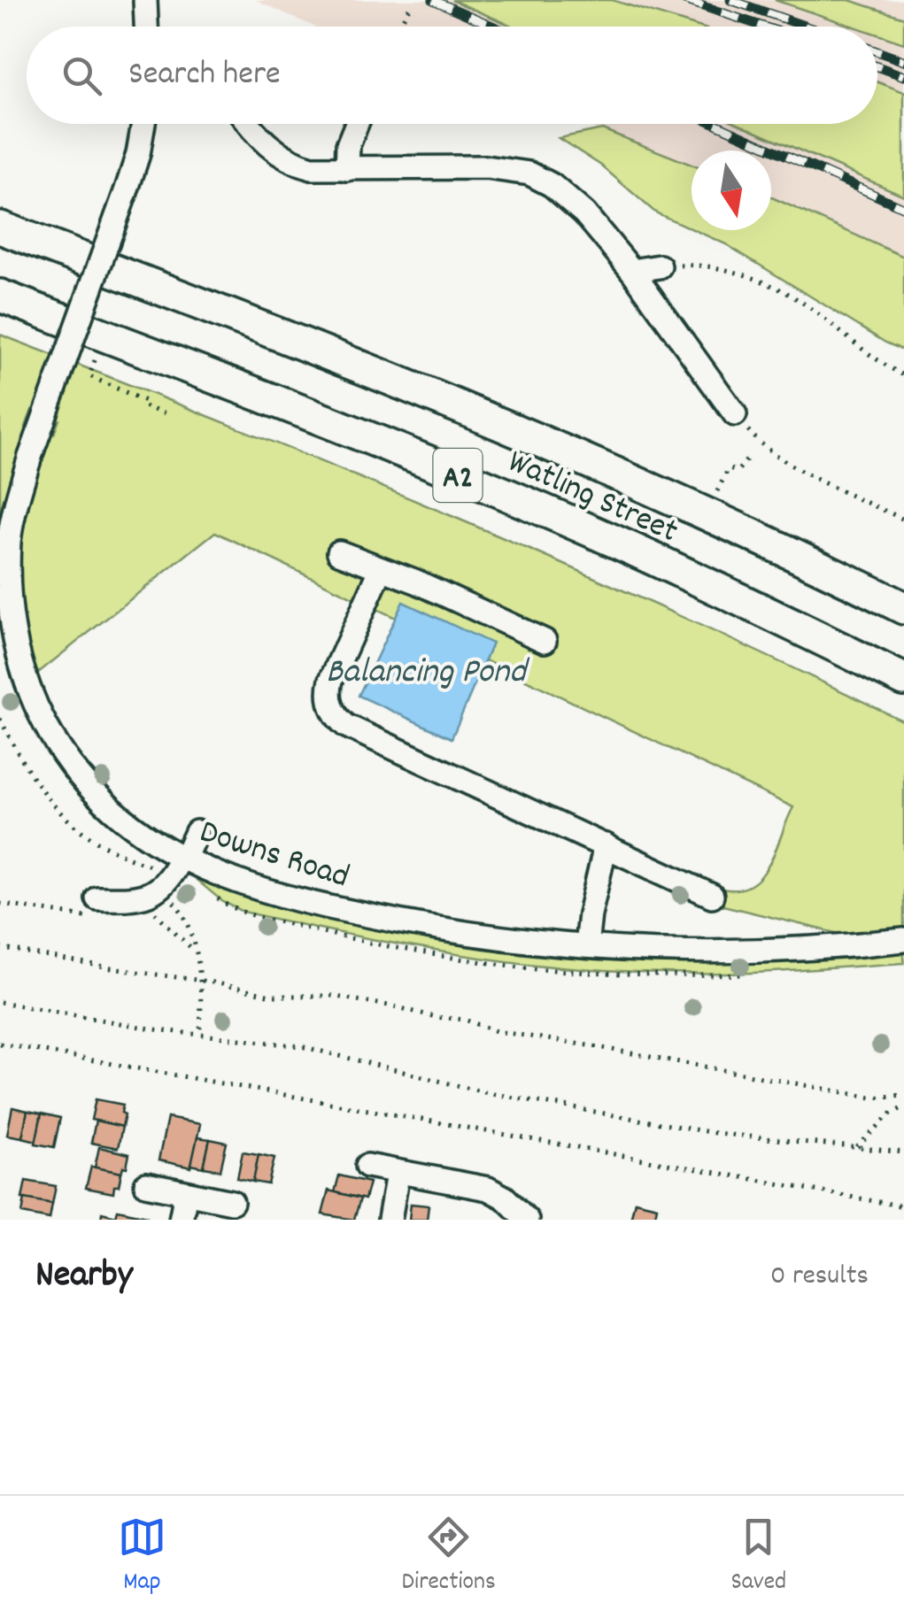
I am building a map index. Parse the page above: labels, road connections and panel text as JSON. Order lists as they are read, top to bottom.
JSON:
{
  "streets": {
    "highway": ["A2", "Watling Street"],
    "street": ["Downs Road"]
  },
  "water": ["Balancing Pond"],
  "north": "bottom",
  "page": {
    "search": "Search here",
    "heading": ["Nearby", "0 results"],
    "nav": ["Map", "Directions", "Saved"]
  }
}
